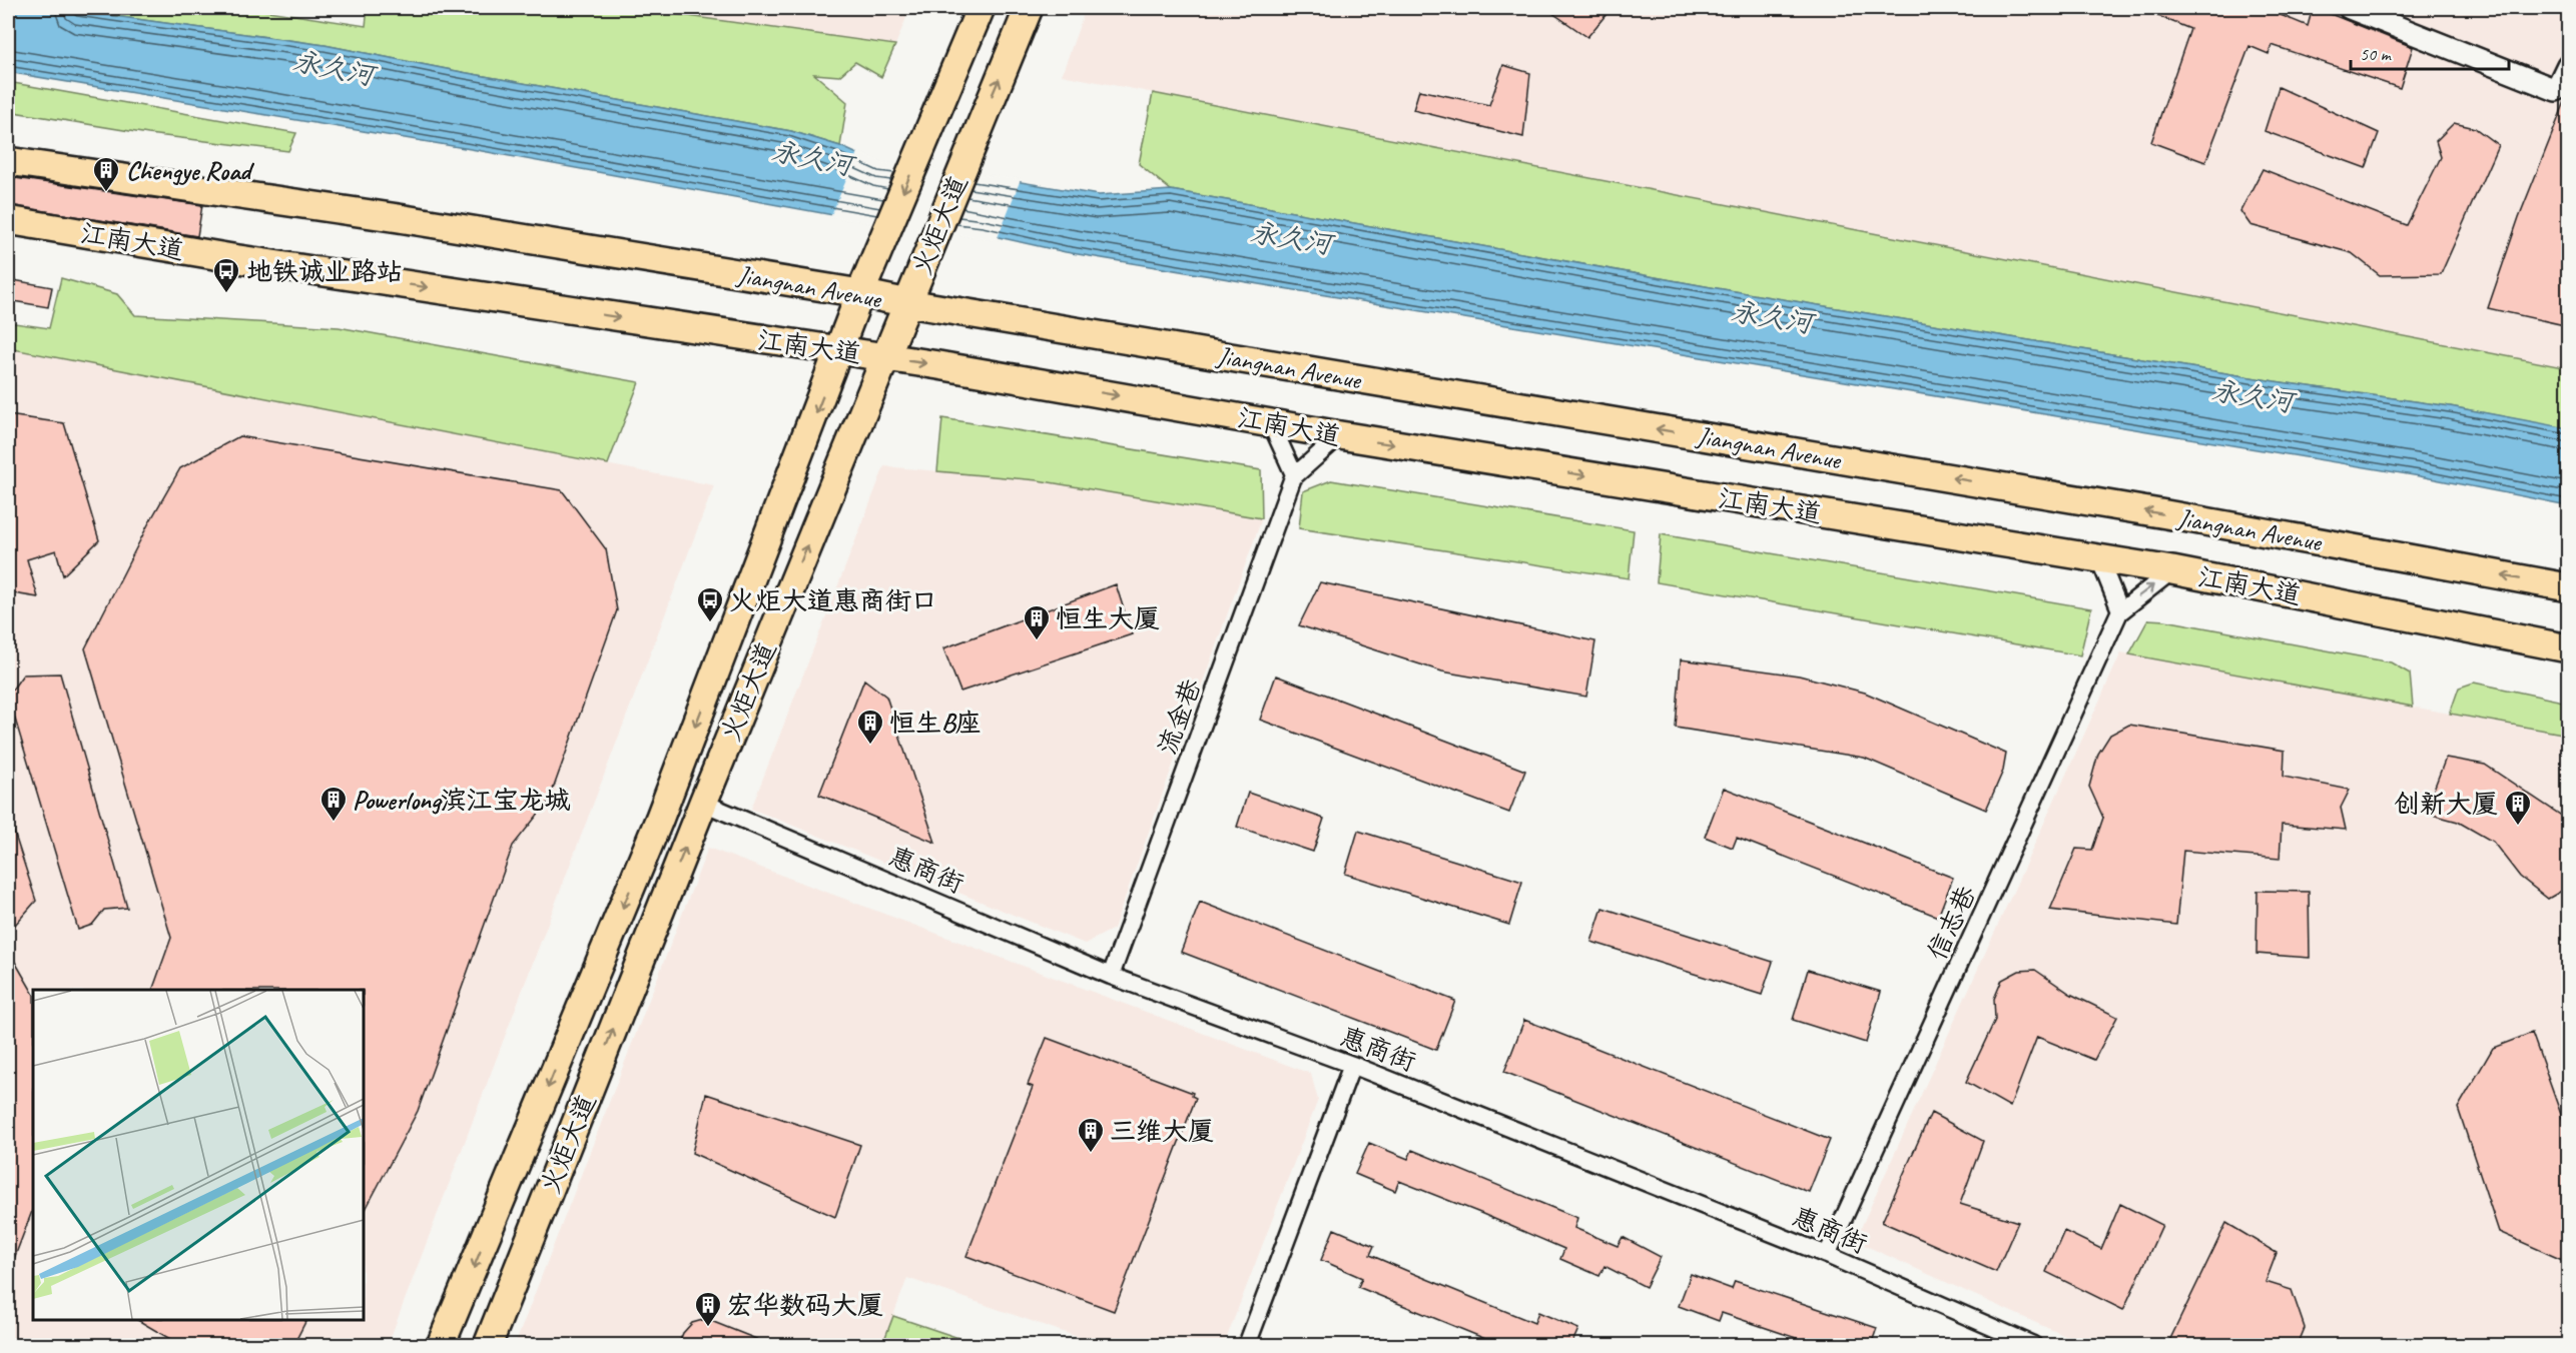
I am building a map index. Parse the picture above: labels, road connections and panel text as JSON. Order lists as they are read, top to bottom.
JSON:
{
  "streets": {
    "main road": ["火炬大道", "江南大道", "Jiangnan Avenue"],
    "street": ["流金巷", "惠商街", "信志巷"]
  },
  "crossings": [
    ["火炬大道", "江南大道"],
    ["火炬大道", "Jiangnan Avenue"],
    ["火炬大道", "惠商街"],
    ["江南大道", "流金巷"],
    ["江南大道", "信志巷"],
    ["流金巷", "惠商街"],
    ["惠商街", "信志巷"]
  ],
  "one_way": ["江南大道", "Jiangnan Avenue"],
  "water": ["永久河"],
  "places": {
    "building": [
      "Chengye Road",
      "恒生大厦",
      "恒生B座",
      "Powerlong滨江宝龙城",
      "创新大厦",
      "三维大厦",
      "宏华数码大厦"
    ],
    "bus stop": ["地铁诚业路站", "火炬大道惠商街口"]
  },
  "scale_bar": "50 m"
}
